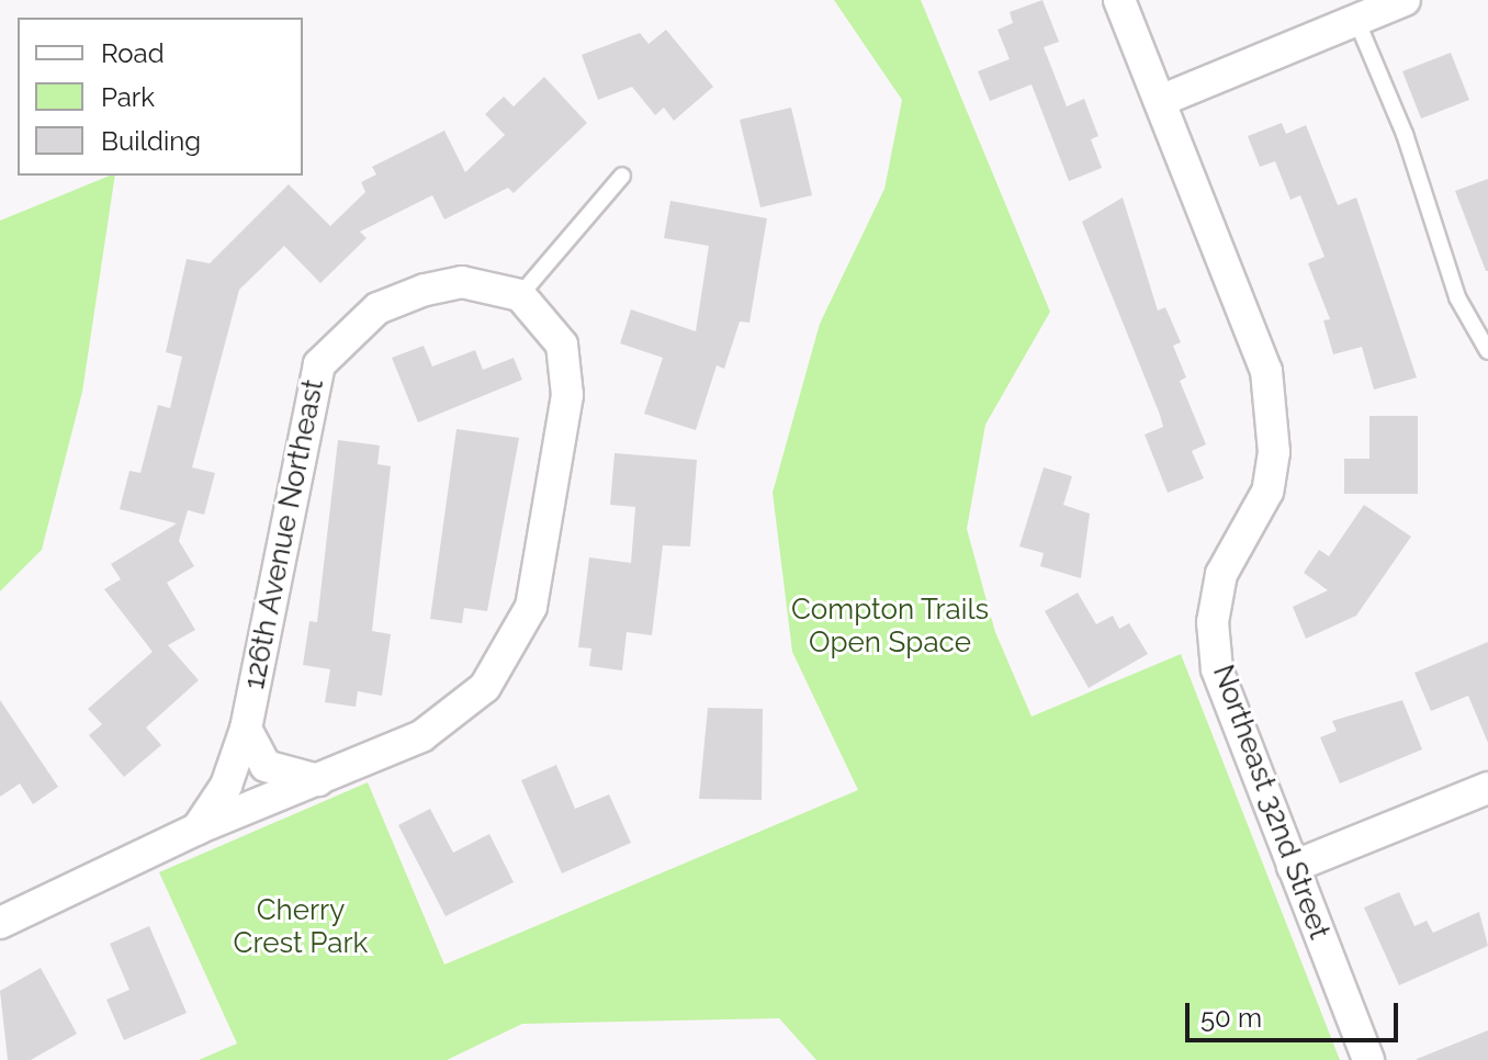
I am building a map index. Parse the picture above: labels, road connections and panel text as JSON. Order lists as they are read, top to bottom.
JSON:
{
  "streets": {
    "street": ["126th Avenue Northeast", "Northeast 32nd Street"]
  },
  "parks": ["Compton Trails Open Space", "Cherry Crest Park"],
  "legend": ["Road", "Park", "Building"],
  "scale_bar": "50 m"
}
